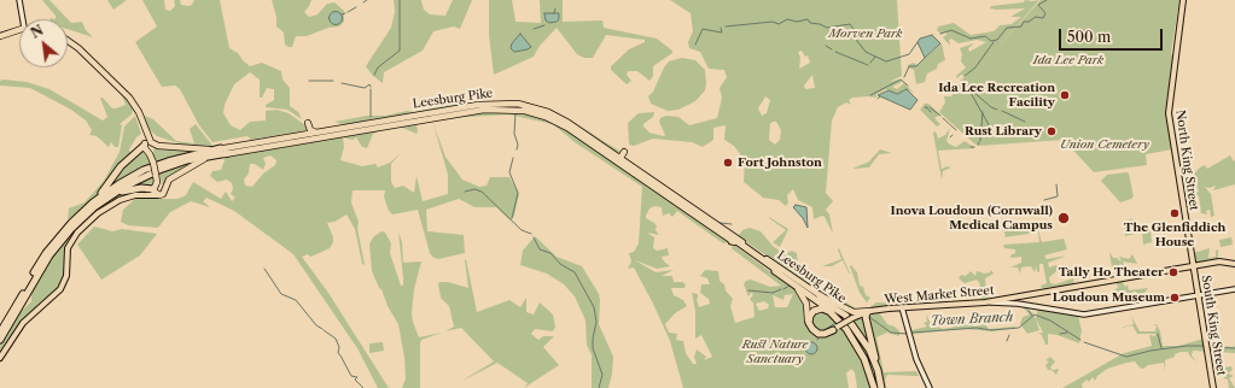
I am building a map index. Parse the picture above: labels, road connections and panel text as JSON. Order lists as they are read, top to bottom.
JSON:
{
  "streets": {
    "highway": ["Leesburg Pike"],
    "main road": ["North King Street", "West Market Street", "South King Street"]
  },
  "crossings": [
    ["North King Street", "West Market Street"],
    ["North King Street", "South King Street"],
    ["West Market Street", "South King Street"]
  ],
  "water": ["Town Branch"],
  "parks": [
    "Morven Park",
    "Ida Lee Park",
    "Union Cemetery",
    "Rust Nature Sanctuary"
  ],
  "places": [
    "Ida Lee Recreation Facility",
    "Rust Library",
    "Fort Johnston",
    "The Glenfiddich House",
    "Inova Loudoun (Cornwall) Medical Campus",
    "Tally Ho Theater",
    "Loudoun Museum"
  ],
  "scale_bar": "500 m",
  "north": "top left"
}
